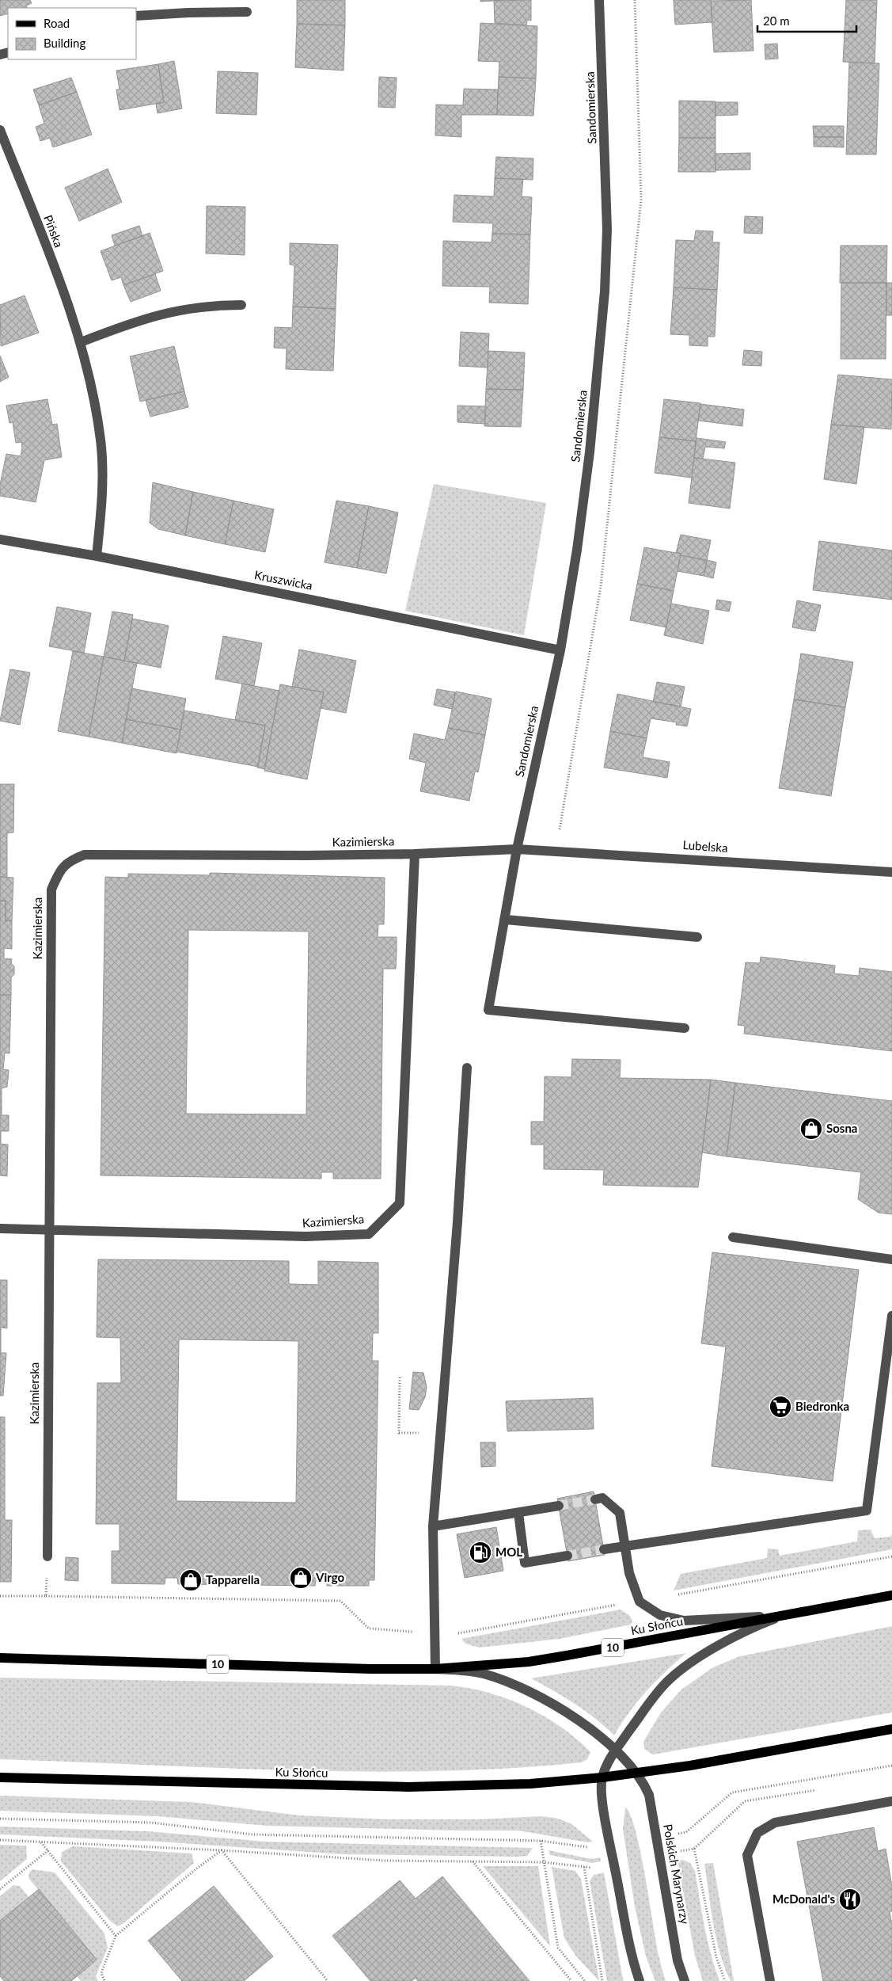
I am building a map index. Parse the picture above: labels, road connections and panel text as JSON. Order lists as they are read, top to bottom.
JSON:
{
  "streets": {
    "main road": ["Ku Słońcu", "10"],
    "street": [
      "Sandomierska",
      "Pińska",
      "Kruszwicka",
      "Kazimierska",
      "Lubelska",
      "Polskich Marynarzy"
    ]
  },
  "crossings": [
    ["Sandomierska", "Kruszwicka"],
    ["Sandomierska", "Kazimierska"],
    ["Sandomierska", "Lubelska"],
    ["Pińska", "Kruszwicka"],
    ["Kazimierska", "Lubelska"],
    ["Ku Słońcu", "Polskich Marynarzy"]
  ],
  "places": {
    "shop": ["Sosna", "Virgo", "Tapparella"],
    "supermarket": ["Biedronka"],
    "fuel station": ["MOL"],
    "restaurant": ["McDonald's"]
  },
  "legend": ["Road", "Building"],
  "scale_bar": "20 m"
}
